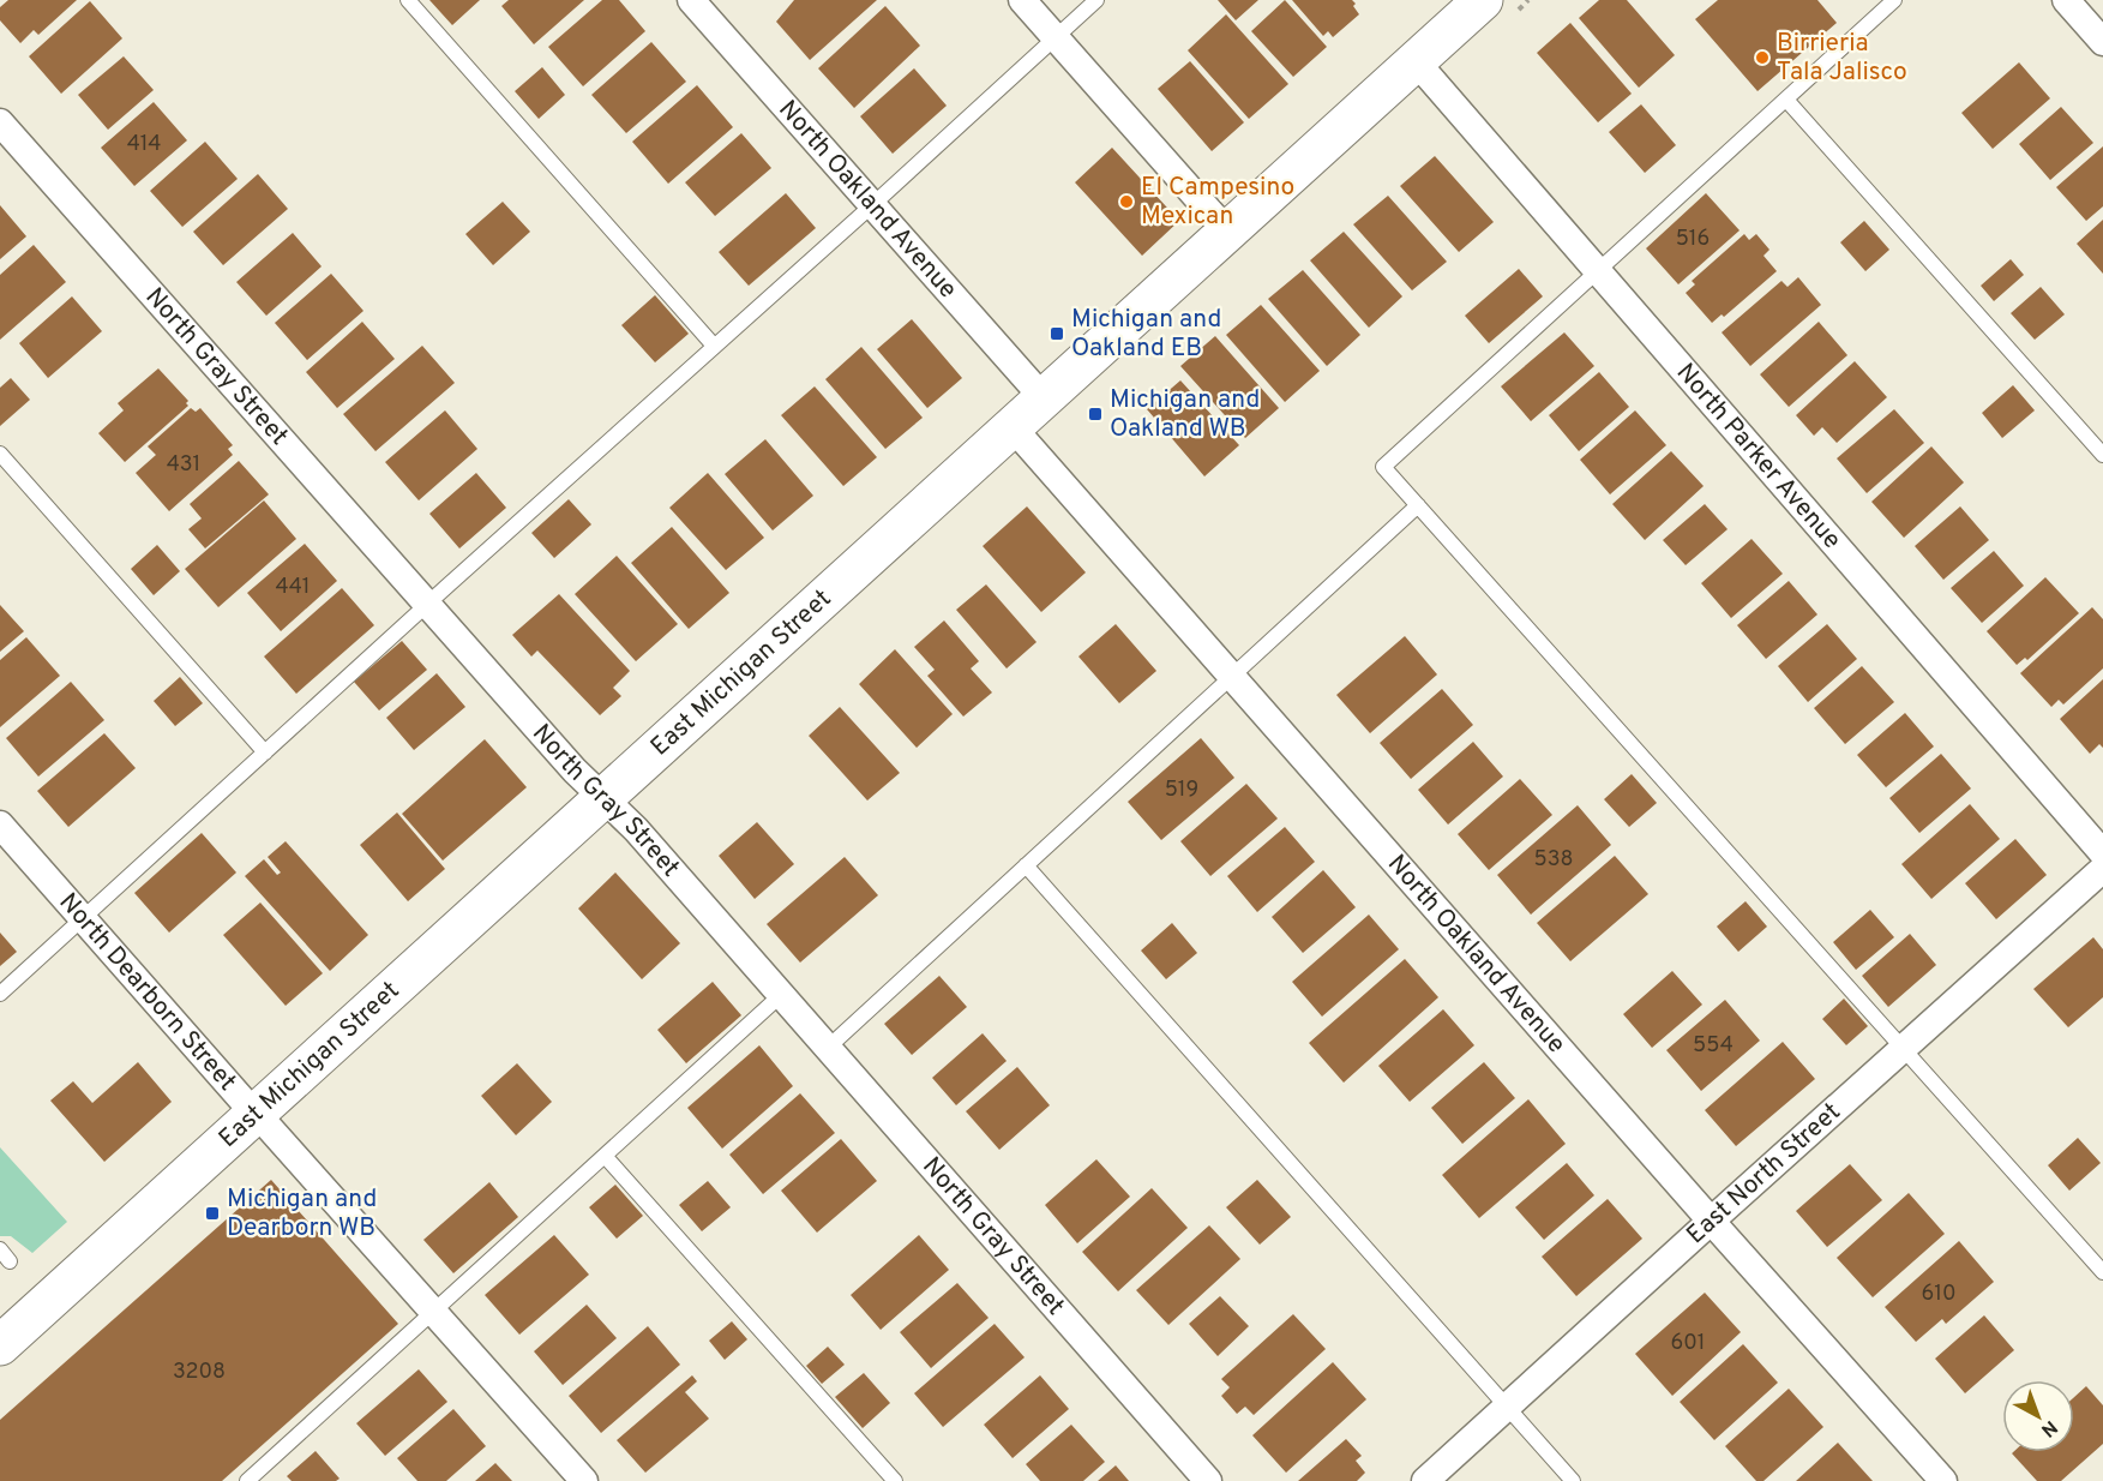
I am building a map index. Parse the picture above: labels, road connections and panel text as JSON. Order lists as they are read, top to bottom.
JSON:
{
  "streets": {
    "main road": ["East Michigan Street"],
    "street": [
      "North Oakland Avenue",
      "North Gray Street",
      "North Parker Avenue",
      "North Dearborn Street",
      "East North Street"
    ]
  },
  "crossings": [
    ["North Oakland Avenue", "East Michigan Street"],
    ["North Oakland Avenue", "East North Street"],
    ["North Gray Street", "East Michigan Street"],
    ["North Parker Avenue", "East Michigan Street"],
    ["East Michigan Street", "North Dearborn Street"]
  ],
  "places": {
    "other": ["Birrieria Tala Jalisco", "El Campesino Mexican"],
    "transit": ["Michigan and Oakland EB", "Michigan and Oakland WB", "Michigan and Dearborn WB"]
  },
  "house_numbers": [
    "414",
    "516",
    "431",
    "441",
    "519",
    "538",
    "554",
    "610",
    "601",
    "3208"
  ],
  "north": "bottom right"
}
